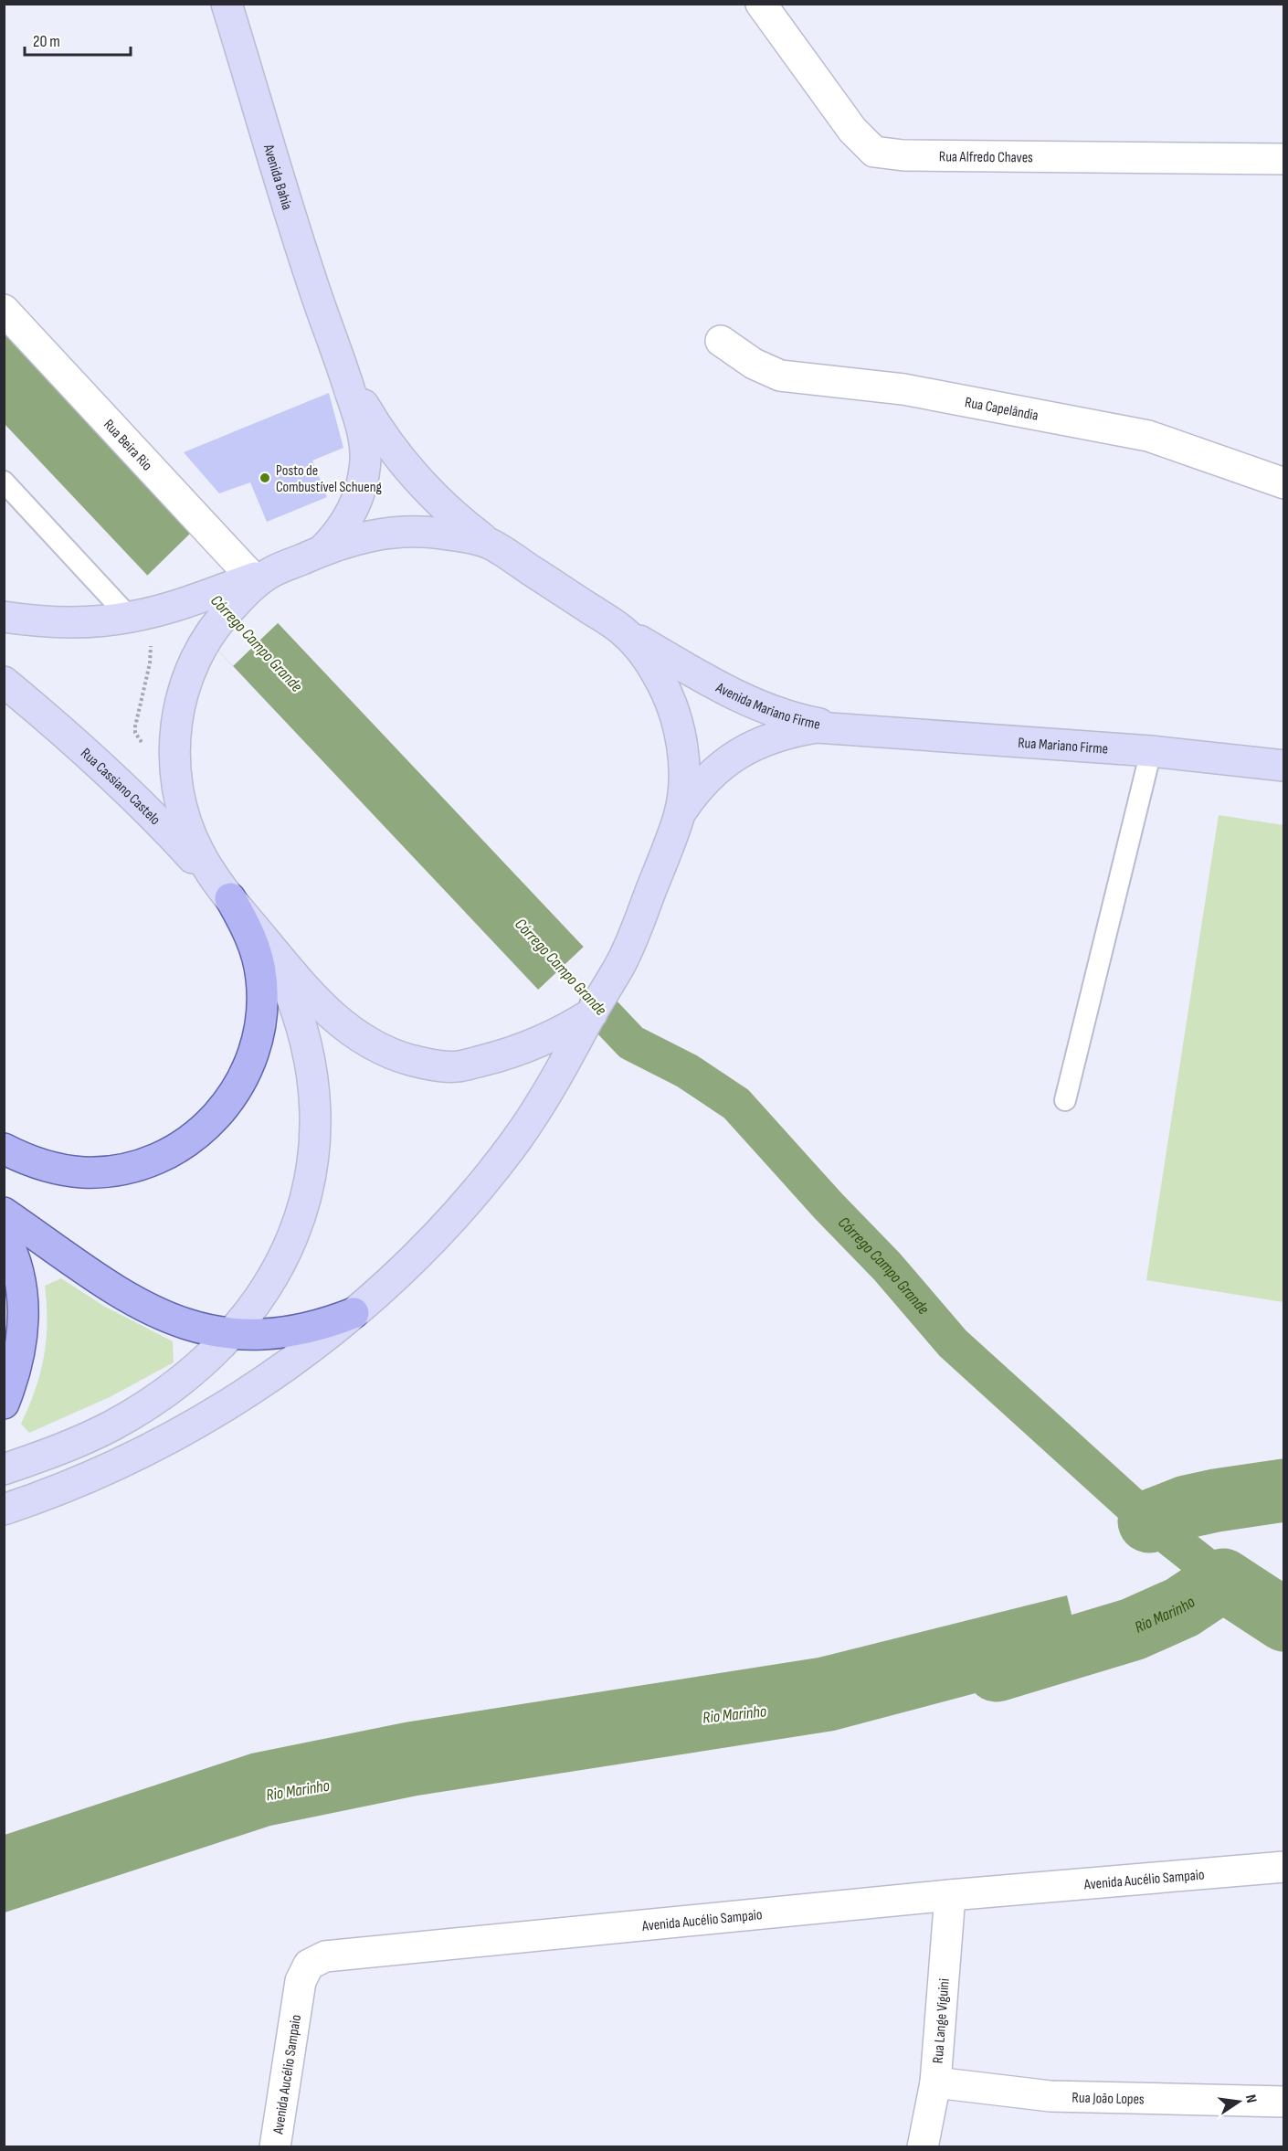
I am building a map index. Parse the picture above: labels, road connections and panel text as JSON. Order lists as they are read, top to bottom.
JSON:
{
  "streets": {
    "main road": [
      "Avenida Bahia",
      "Avenida Mariano Firme",
      "Rua Mariano Firme",
      "Rua Cassiano Castelo"
    ],
    "street": [
      "Rua Alfredo Chaves",
      "Rua Capelândia",
      "Rua Beira Rio",
      "Avenida Aucélio Sampaio",
      "Rua Lange Viguini",
      "Rua João Lopes"
    ]
  },
  "crossings": [
    ["Avenida Mariano Firme", "Rua Mariano Firme"],
    ["Avenida Aucélio Sampaio", "Rua Lange Viguini"],
    ["Rua Lange Viguini", "Rua João Lopes"]
  ],
  "water": ["Córrego Campo Grande", "Rio Marinho"],
  "places": ["Posto de Combustível Schueng"],
  "scale_bar": "20 m",
  "north": "right"
}
